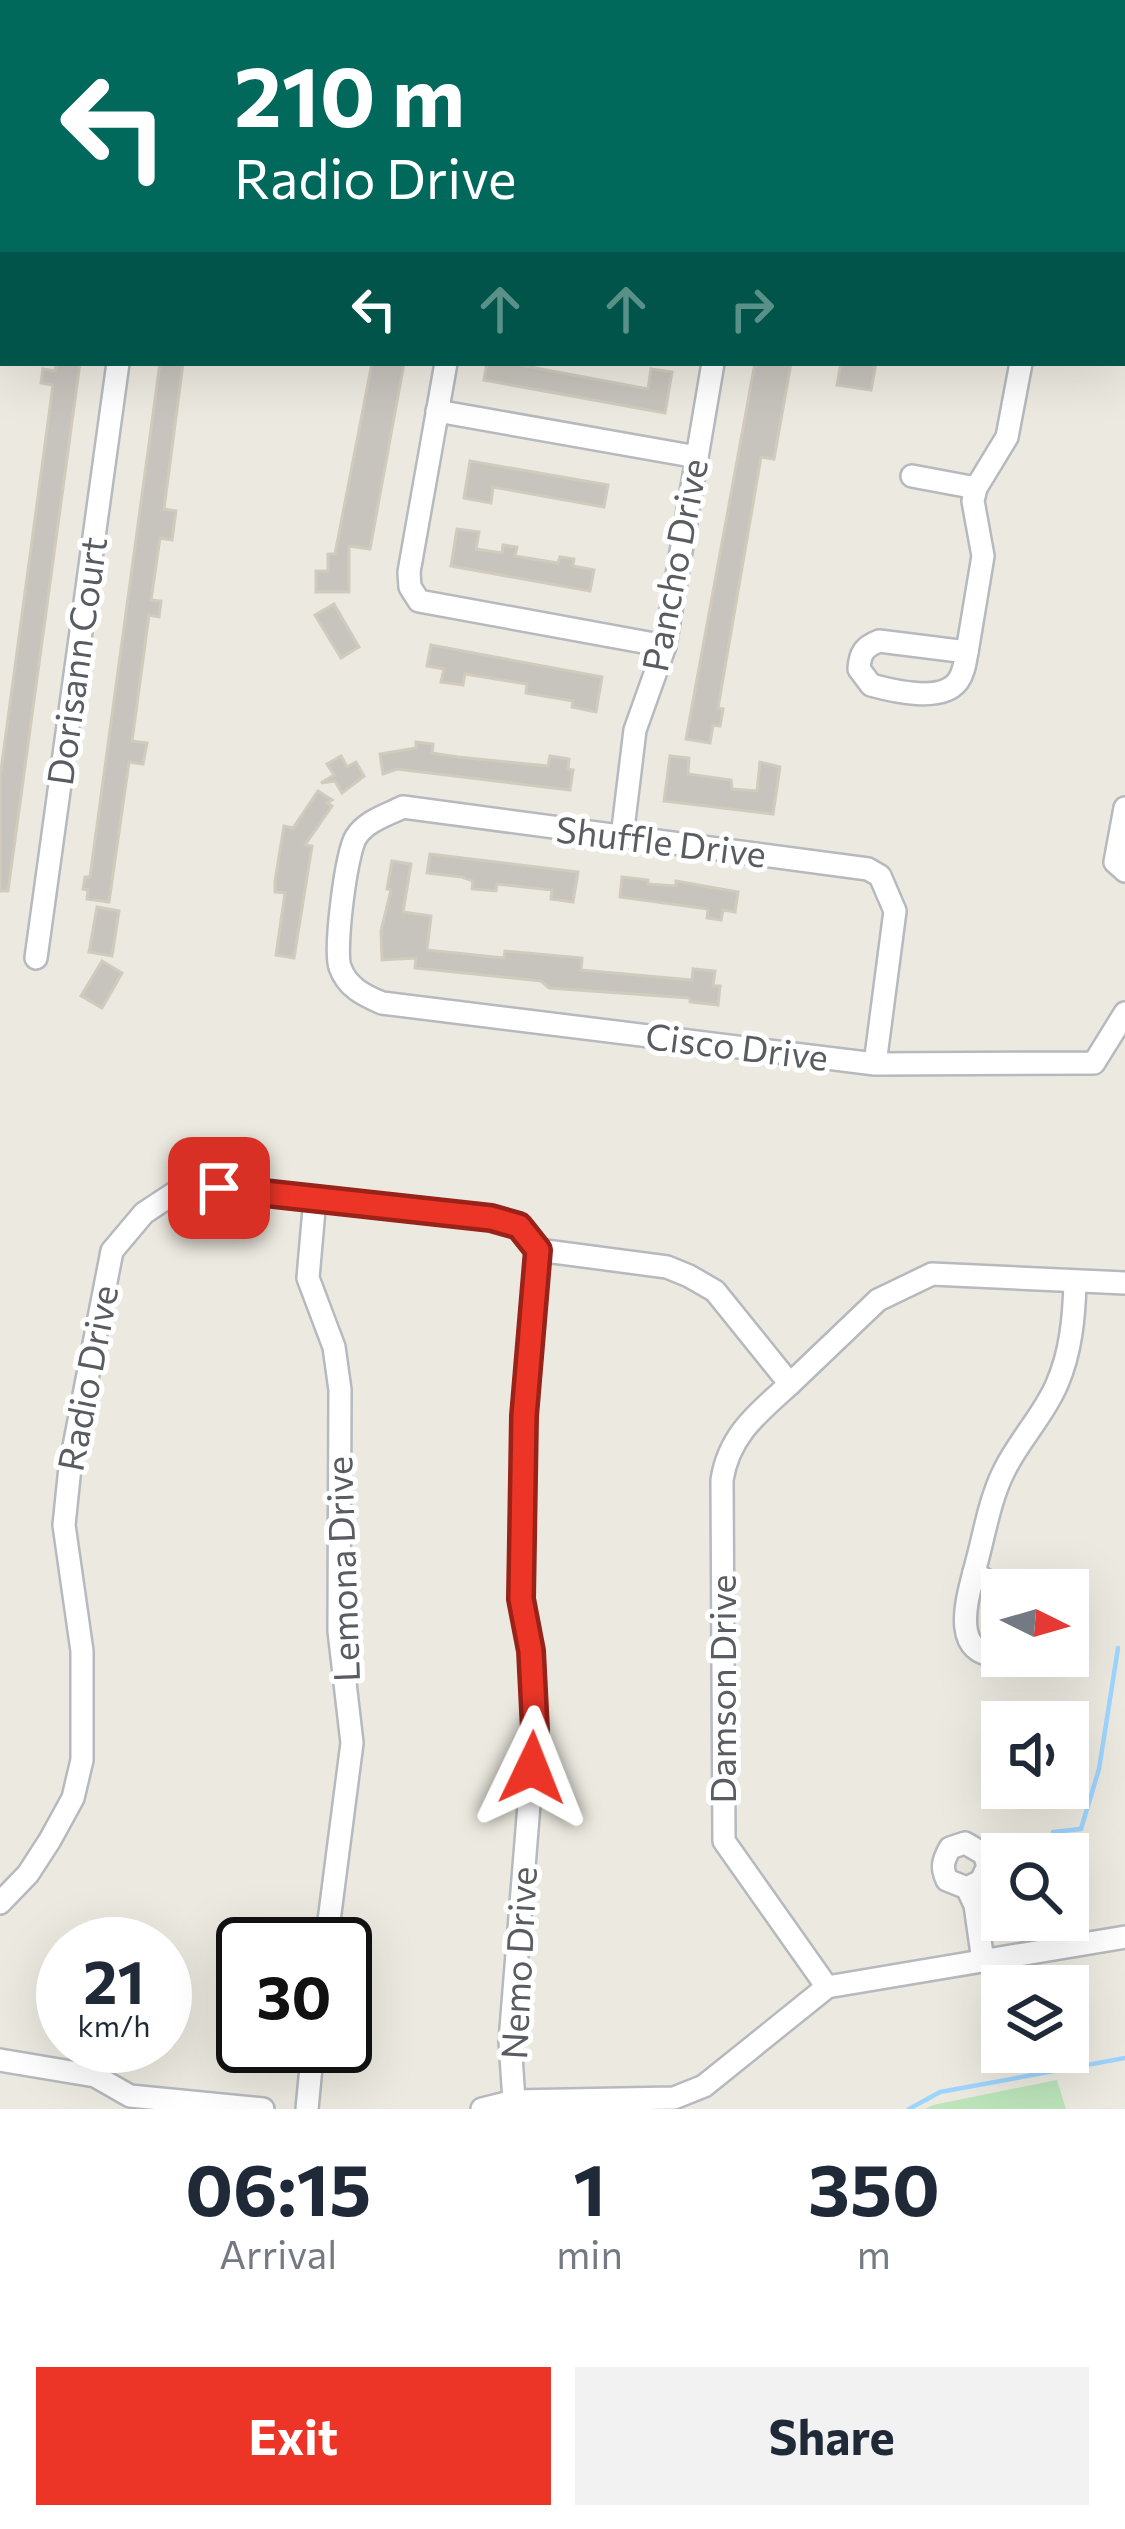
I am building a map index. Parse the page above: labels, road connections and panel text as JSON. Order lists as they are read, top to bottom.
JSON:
{
  "streets": {
    "street": [
      "Pancho Drive",
      "Dorisann Court",
      "Shuffle Drive",
      "Cisco Drive",
      "Radio Drive",
      "Lemona Drive",
      "Damson Drive",
      "Nemo Drive"
    ]
  },
  "crossings": [
    ["Pancho Drive", "Shuffle Drive"],
    ["Shuffle Drive", "Cisco Drive"],
    ["Radio Drive", "Lemona Drive"],
    ["Radio Drive", "Damson Drive"],
    ["Radio Drive", "Nemo Drive"]
  ],
  "north": "right",
  "page": {
    "turn": ["210 m", "Radio Drive"],
    "speed": "21 km/h",
    "limit": "30",
    "eta": [
      "06:15",
      "Arrival",
      "1",
      "min",
      "350",
      "m"
    ],
    "buttons": ["Exit", "Share"]
  }
}
